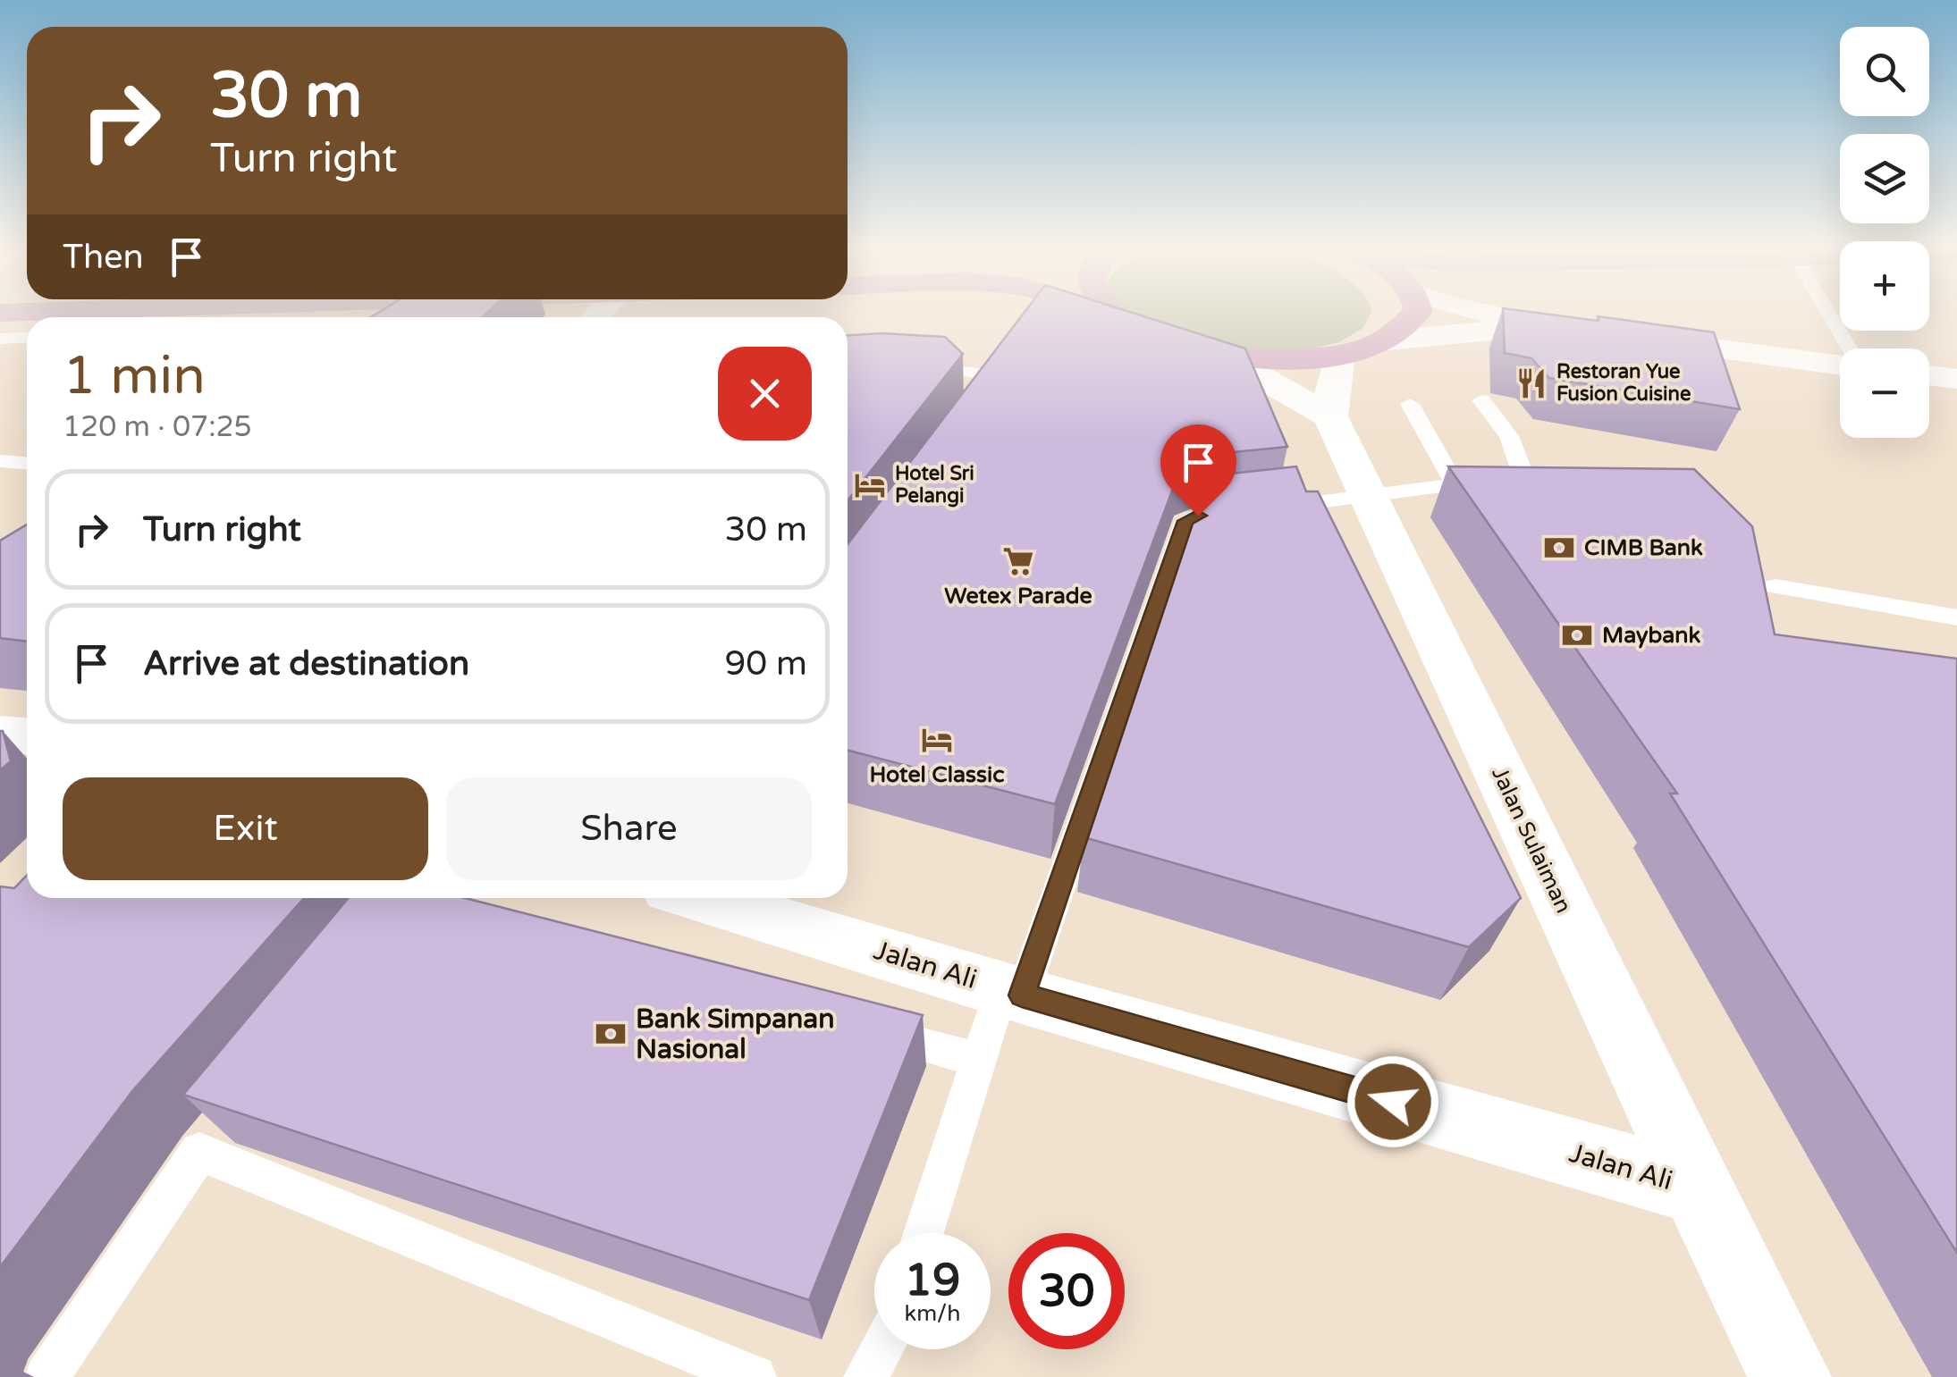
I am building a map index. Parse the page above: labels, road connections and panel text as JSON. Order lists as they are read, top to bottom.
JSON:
{
  "streets": {
    "street": ["Jalan Sulaiman", "Jalan Ali"]
  },
  "crossings": [
    ["Jalan Sulaiman", "Jalan Ali"]
  ],
  "places": {
    "restaurant": ["Restoran Yue Fusion Cuisine"],
    "hotel": ["Hotel Sri Pelangi", "Hotel Classic"],
    "bank": ["CIMB Bank", "Maybank", "Bank Simpanan Nasional"],
    "supermarket": ["Wetex Parade"]
  },
  "page": {
    "map_buttons": ["+", "−"],
    "turn": ["30 m", "Turn right"],
    "then": "Then",
    "heading": ["1 min", "120 m · 07:25"],
    "list": [
      {
        "name": "Turn right",
        "value": "30 m"
      },
      {
        "name": "Arrive at destination",
        "value": "90 m"
      }
    ],
    "buttons": ["Exit", "Share"],
    "speed": "19 km/h",
    "limit": "30"
  }
}
